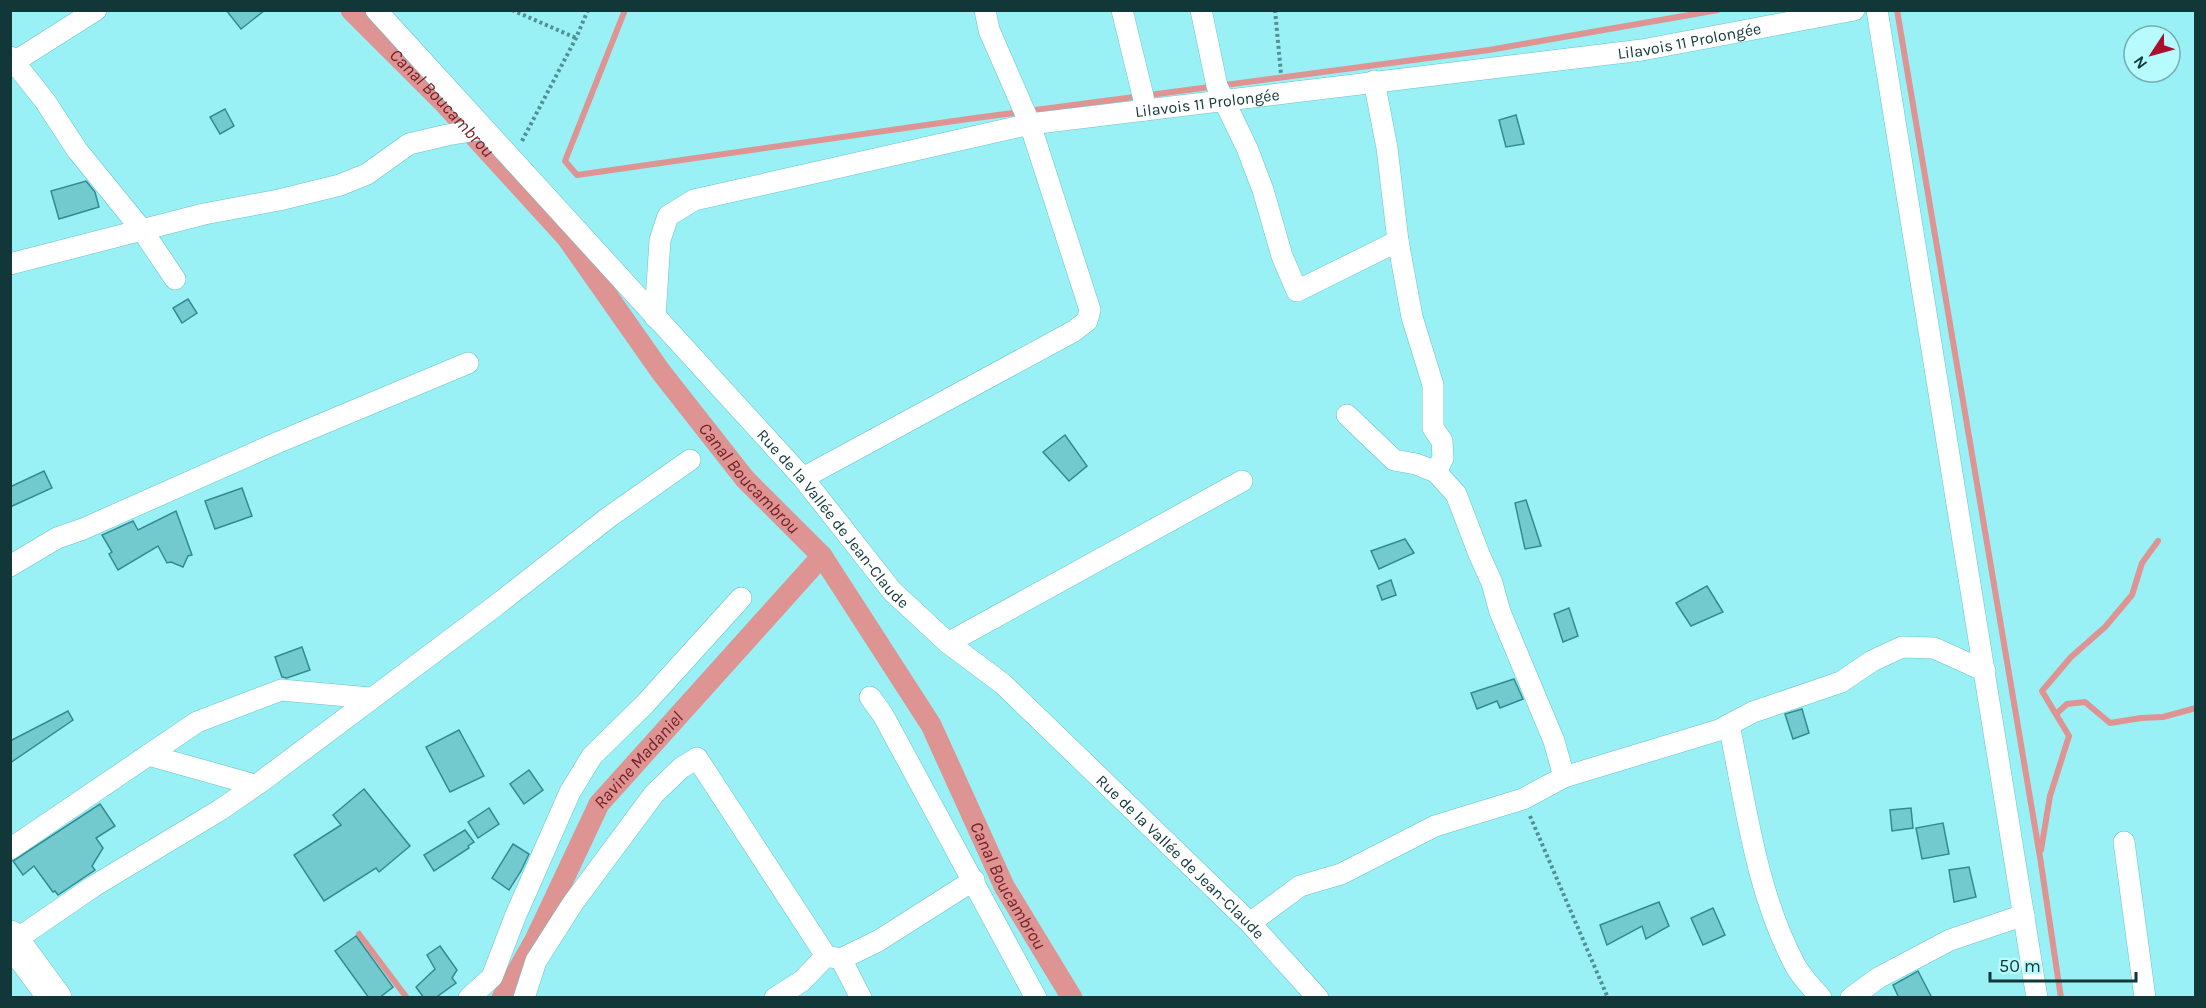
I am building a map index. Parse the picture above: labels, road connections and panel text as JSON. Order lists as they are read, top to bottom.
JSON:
{
  "streets": {
    "street": ["Lilavois 11 Prolongée", "Rue de la Vallée de Jean-Claude"]
  },
  "crossings": [
    ["Lilavois 11 Prolongée", "Rue de la Vallée de Jean-Claude"]
  ],
  "water": ["Canal Boucambrou", "Ravine Madaniel"],
  "scale_bar": "50 m",
  "north": "bottom left"
}
